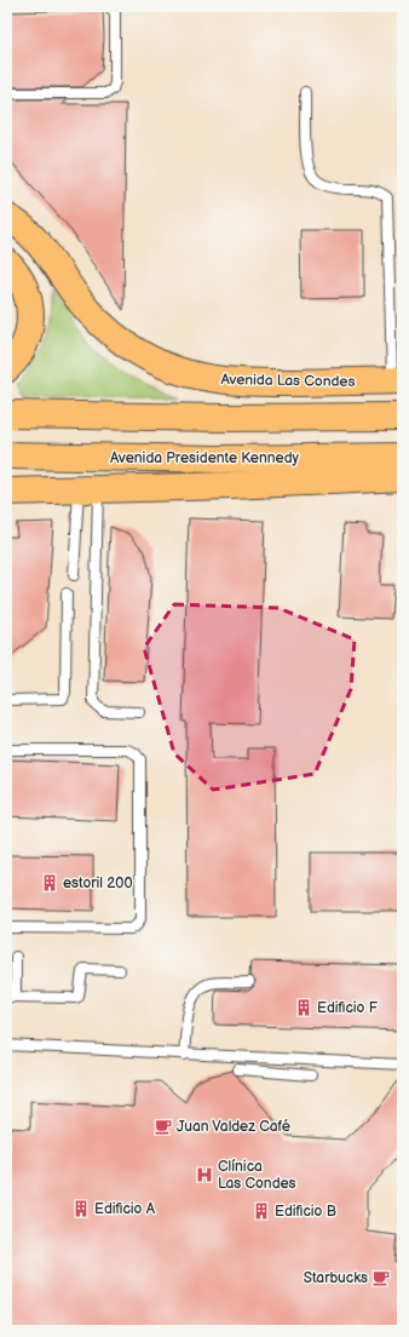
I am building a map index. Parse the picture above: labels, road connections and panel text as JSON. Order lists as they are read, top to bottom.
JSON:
{
  "streets": {
    "main road": ["Avenida Las Condes", "Avenida Presidente Kennedy"]
  },
  "places": {
    "building": [
      "estoril 200",
      "Edificio F",
      "Edificio A",
      "Edificio B"
    ],
    "cafe": ["Juan Valdez Café", "Starbucks"],
    "hospital": ["Clínica Las Condes"]
  }
}
